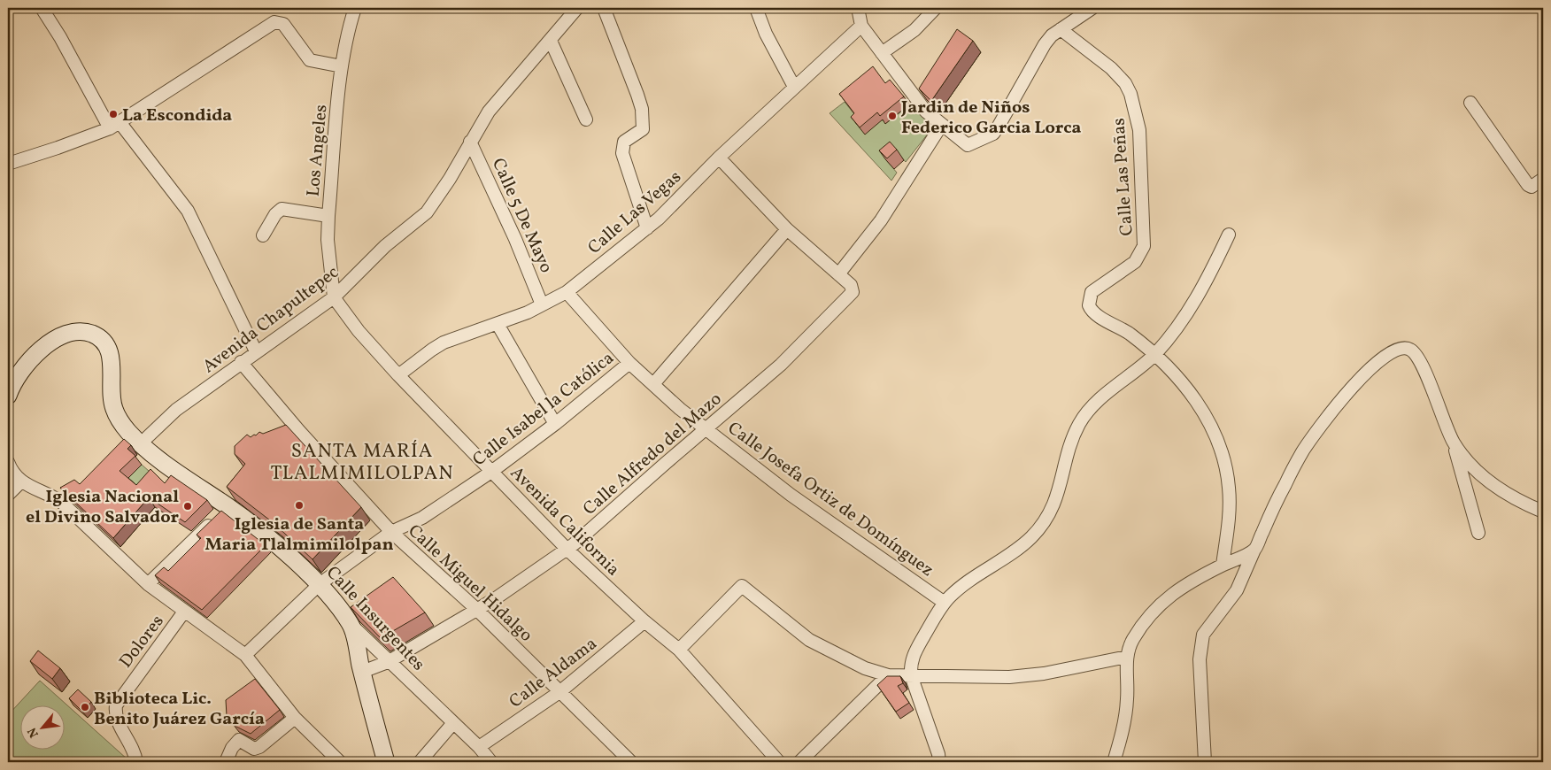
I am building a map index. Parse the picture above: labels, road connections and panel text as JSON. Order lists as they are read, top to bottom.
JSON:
{
  "streets": {
    "main road": ["Calle Insurgentes"],
    "street": [
      "Los Angeles",
      "Calle Las Peñas",
      "Calle Las Vegas",
      "Calle 5 De Mayo",
      "Avenida Chapultepec",
      "Calle Isabel la Católica",
      "Calle Alfredo del Mazo",
      "Calle Josefa Ortiz de Domínguez",
      "Avenida California",
      "Calle Miguel Hidalgo",
      "Dolores",
      "Calle Aldama"
    ]
  },
  "crossings": [
    ["Los Angeles", "Avenida Chapultepec"],
    ["Los Angeles", "Avenida California"],
    ["Calle Las Vegas", "Calle 5 De Mayo"],
    ["Calle Las Vegas", "Calle Josefa Ortiz de Domínguez"],
    ["Calle Las Vegas", "Avenida California"],
    ["Calle 5 De Mayo", "Avenida Chapultepec"],
    ["Avenida Chapultepec", "Avenida California"],
    ["Avenida Chapultepec", "Calle Miguel Hidalgo"],
    ["Avenida Chapultepec", "Calle Insurgentes"],
    ["Calle Isabel la Católica", "Calle Josefa Ortiz de Domínguez"],
    ["Calle Isabel la Católica", "Avenida California"],
    ["Calle Isabel la Católica", "Calle Miguel Hidalgo"],
    ["Calle Isabel la Católica", "Calle Insurgentes"],
    ["Calle Alfredo del Mazo", "Calle Josefa Ortiz de Domínguez"],
    ["Calle Alfredo del Mazo", "Avenida California"],
    ["Calle Alfredo del Mazo", "Calle Miguel Hidalgo"],
    ["Calle Alfredo del Mazo", "Calle Insurgentes"],
    ["Avenida California", "Calle Aldama"],
    ["Calle Miguel Hidalgo", "Calle Aldama"],
    ["Calle Insurgentes", "Calle Aldama"]
  ],
  "districts": ["SANTA MARÍA TLALMIMILOLPAN"],
  "places": [
    "La Escondida",
    "Jardin de Niños Federico Garcia Lorca",
    "Iglesia de Santa Maria Tlalmimilolpan",
    "Iglesia Nacional el Divino Salvador",
    "Biblioteca Lic. Benito Juárez García"
  ],
  "north": "bottom left"
}
